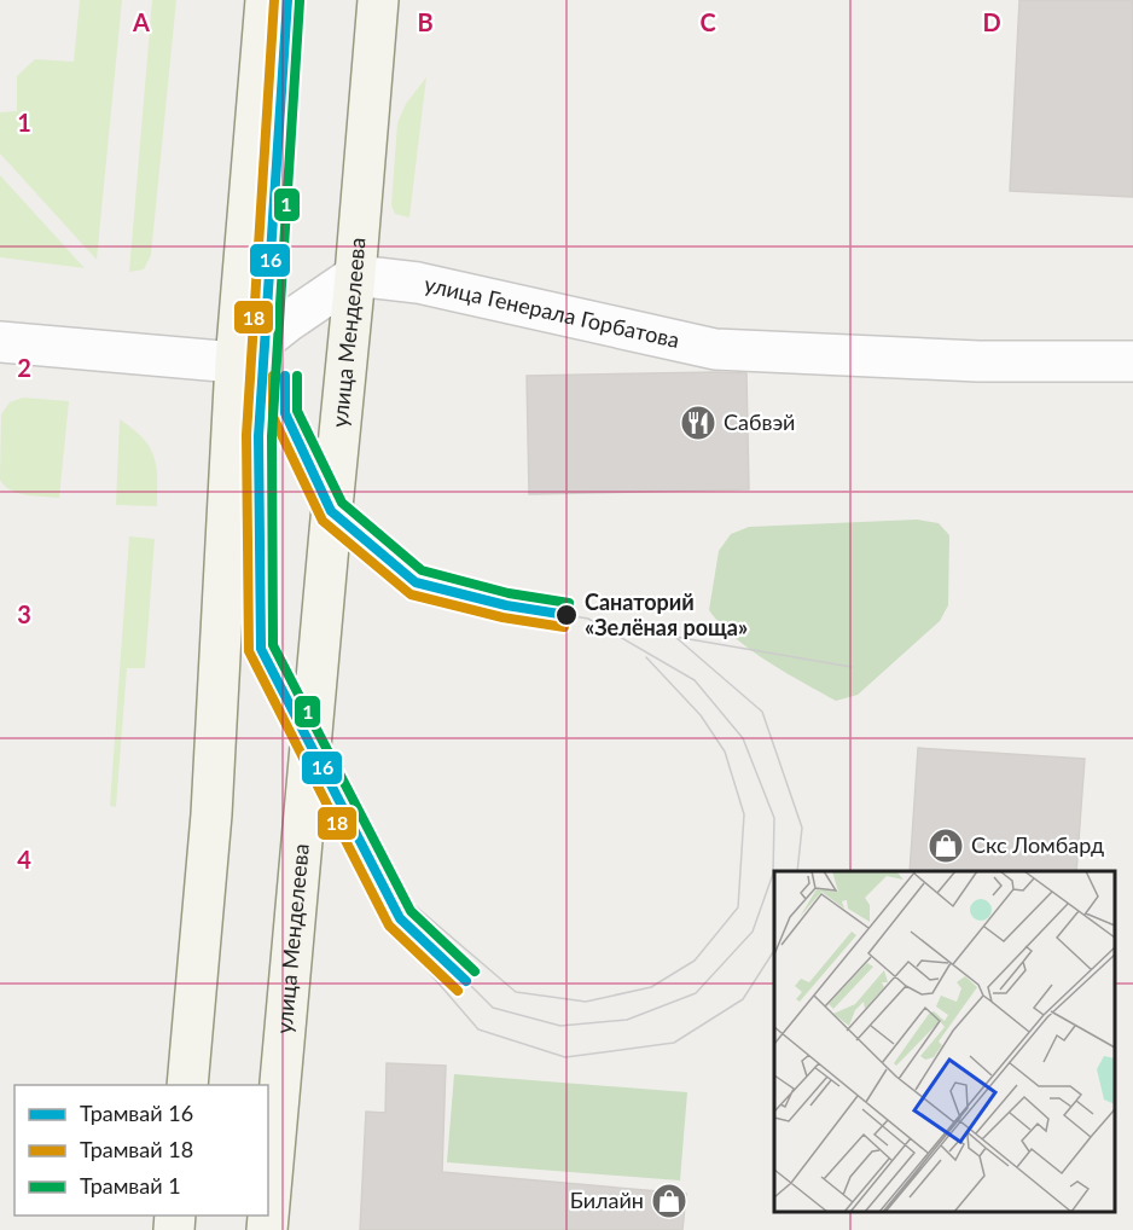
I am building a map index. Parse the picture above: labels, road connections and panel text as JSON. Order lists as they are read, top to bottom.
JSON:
{
  "streets": {
    "main road": ["улица Менделеева"],
    "street": ["улица Генерала Горбатова"]
  },
  "crossings": [
    ["улица Генерала Горбатова", "улица Менделеева"]
  ],
  "places": {
    "restaurant": ["Сабвэй"],
    "other": ["Санаторий «Зелёная роща»"],
    "shop": ["Скс Ломбард", "Билайн"]
  },
  "lines": ["tram line 16", "tram line 18", "tram line 1"],
  "legend": ["Трамвай 16", "Трамвай 18", "Трамвай 1"],
  "grid": {
    "columns": [
      "A",
      "B",
      "C",
      "D"
    ],
    "rows": [
      "1",
      "2",
      "3",
      "4"
    ]
  }
}
